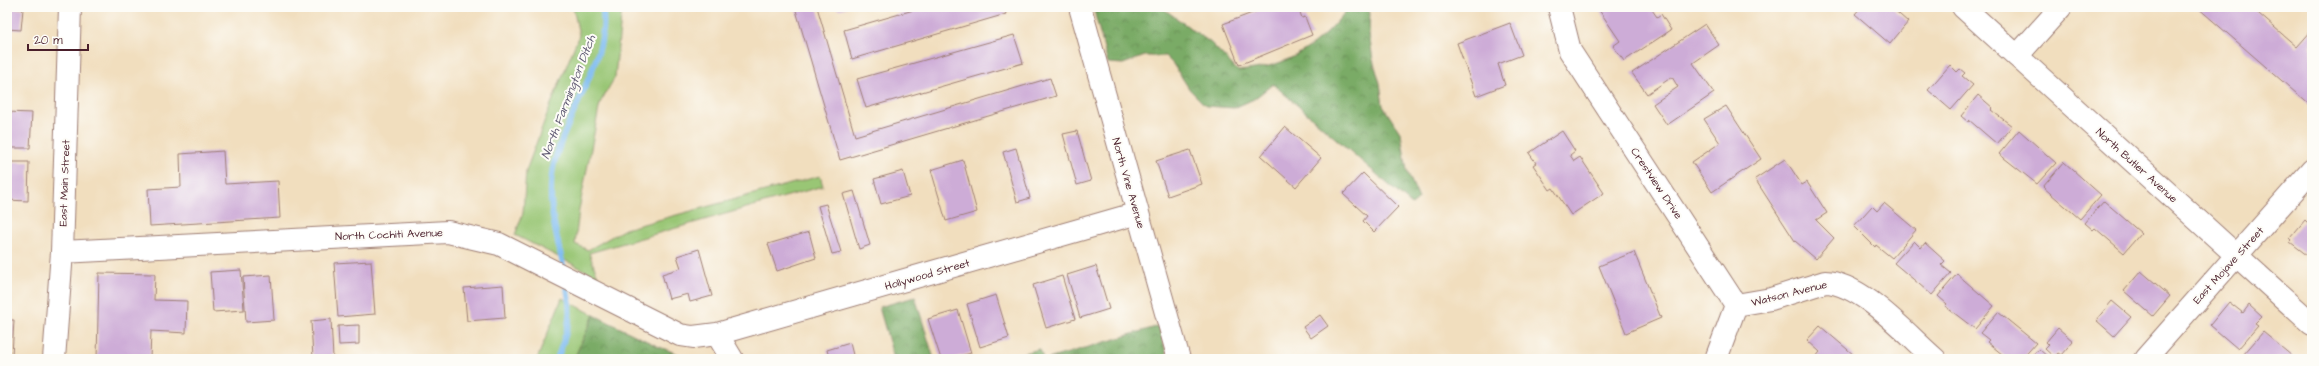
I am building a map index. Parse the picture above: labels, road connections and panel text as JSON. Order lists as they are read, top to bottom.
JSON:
{
  "streets": {
    "street": [
      "North Butler Avenue",
      "East Main Street",
      "North Vine Avenue",
      "Crestview Drive",
      "North Cochiti Avenue",
      "East Mojave Street",
      "Hollywood Street",
      "Watson Avenue"
    ]
  },
  "crossings": [
    ["North Butler Avenue", "East Mojave Street"],
    ["East Main Street", "North Cochiti Avenue"],
    ["North Vine Avenue", "Hollywood Street"],
    ["Crestview Drive", "Watson Avenue"],
    ["North Cochiti Avenue", "Hollywood Street"]
  ],
  "water": ["North Farmington Ditch"],
  "scale_bar": "20 m"
}
